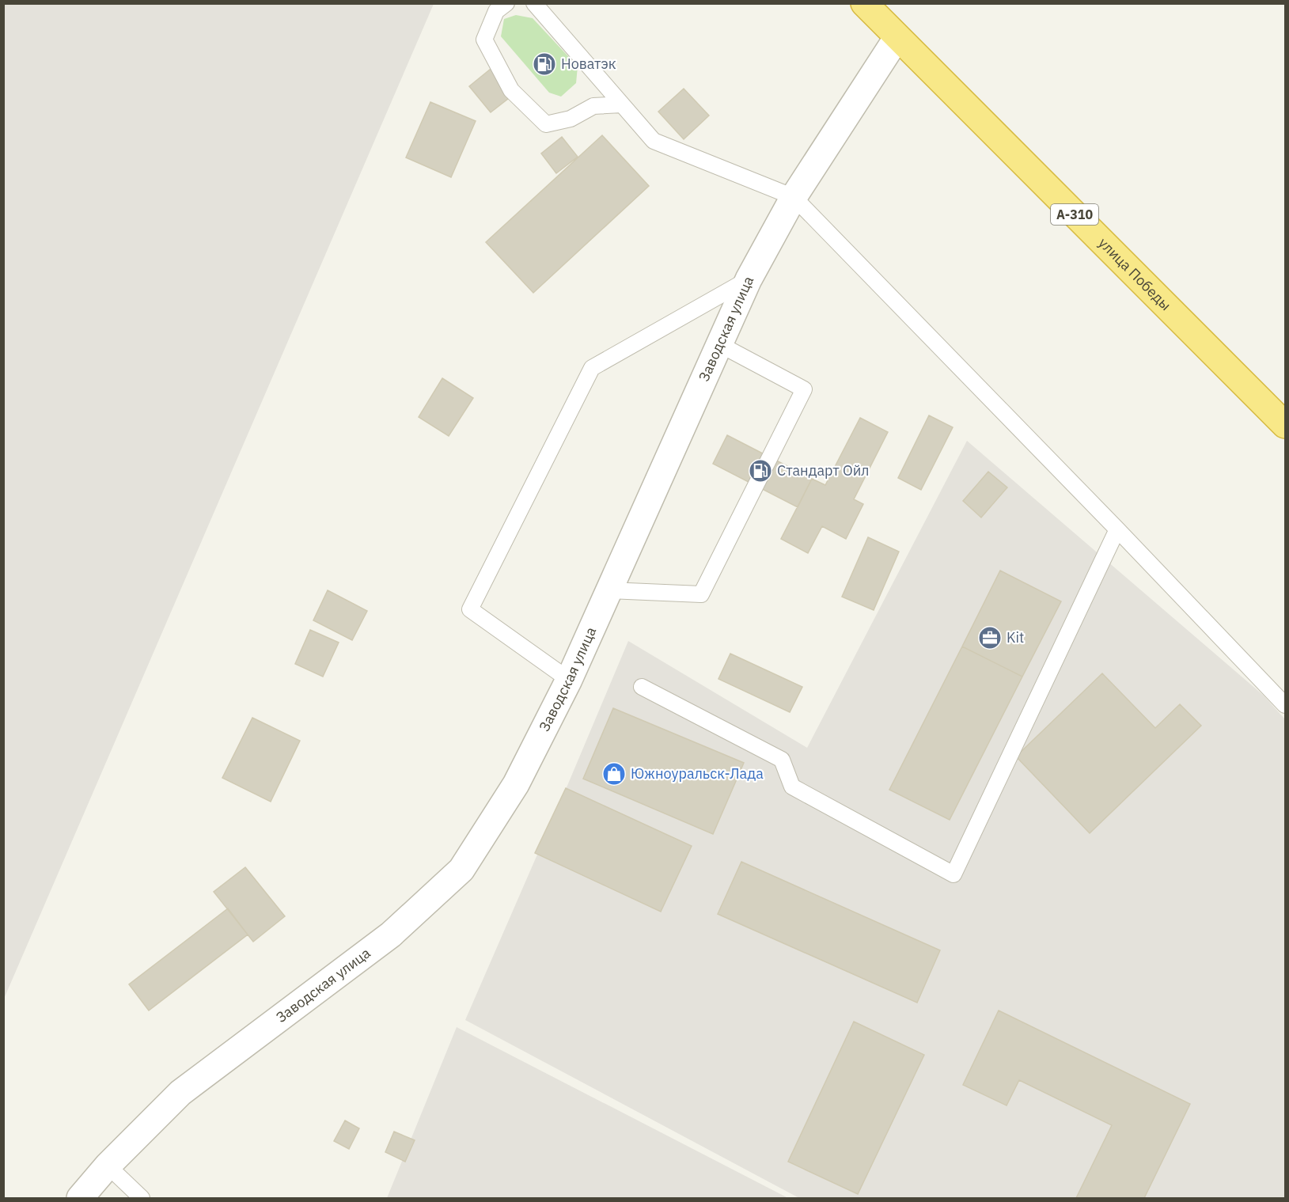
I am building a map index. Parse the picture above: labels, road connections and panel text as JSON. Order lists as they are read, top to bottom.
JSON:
{
  "streets": {
    "highway": ["А-310", "улица Победы"],
    "street": ["Заводская улица"]
  },
  "crossings": [
    ["улица Победы", "Заводская улица"]
  ],
  "places": {
    "fuel station": ["Новатэк", "Стандарт Ойл"],
    "office": ["Kit"],
    "shop": ["Южноуральск-Лада"]
  }
}
